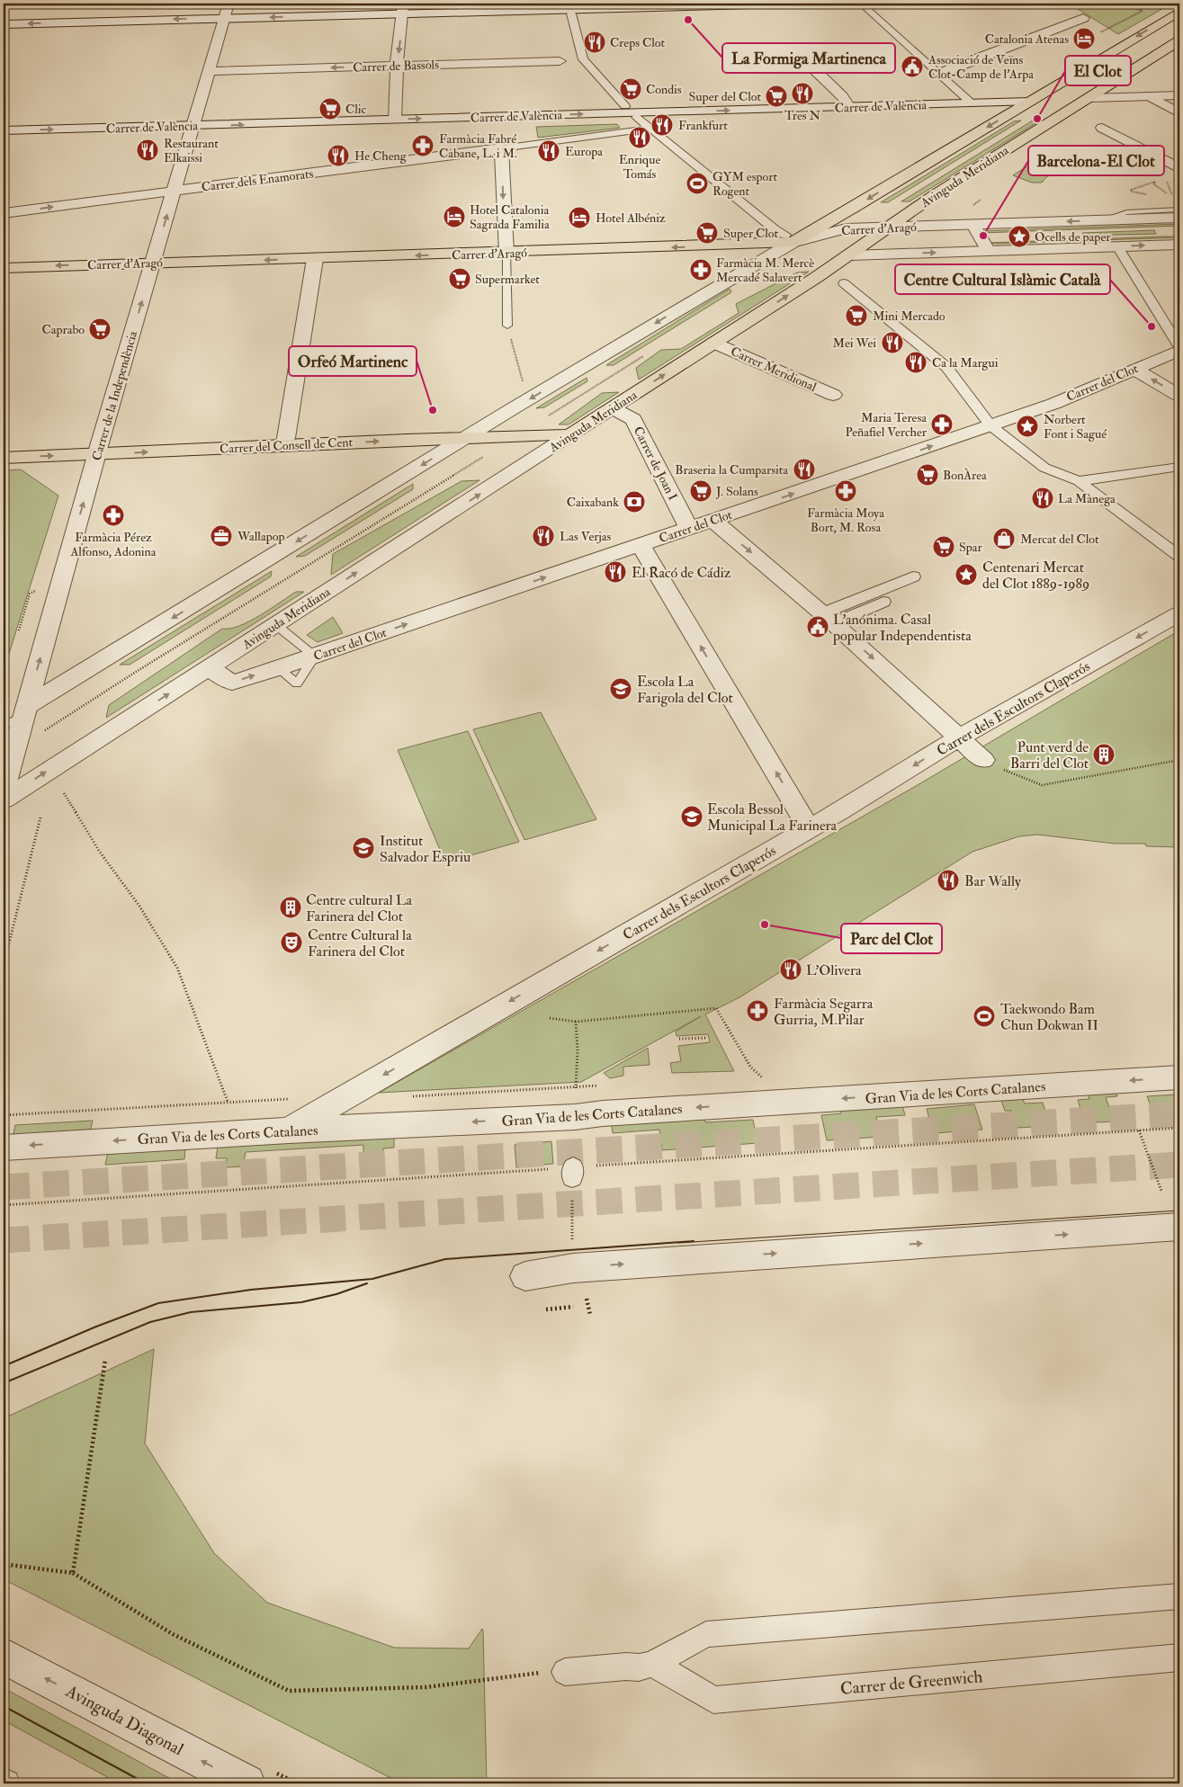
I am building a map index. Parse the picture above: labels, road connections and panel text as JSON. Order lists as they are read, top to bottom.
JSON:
{
  "streets": {
    "main road": ["Avinguda Meridiana", "Carrer d'Aragó", "Carrer del Consell de Cent"],
    "street": [
      "Carrer de Bassols",
      "Carrer de València",
      "Carrer dels Enamorats",
      "Carrer Meridional",
      "Carrer del Clot",
      "Carrer de la Independència",
      "Carrer de Joan I",
      "Carrer dels Escultors Claperós",
      "Gran Via de les Corts Catalanes",
      "Carrer de Greenwich",
      "Avinguda Diagonal"
    ]
  },
  "crossings": [
    ["Carrer de Bassols", "Carrer de la Independència"],
    ["Carrer de València", "Avinguda Meridiana"],
    ["Carrer de València", "Carrer de la Independència"],
    ["Avinguda Meridiana", "Carrer d'Aragó"],
    ["Avinguda Meridiana", "Carrer Meridional"],
    ["Avinguda Meridiana", "Carrer del Clot"],
    ["Avinguda Meridiana", "Carrer de la Independència"],
    ["Avinguda Meridiana", "Carrer del Consell de Cent"],
    ["Avinguda Meridiana", "Carrer de Joan I"],
    ["Carrer dels Enamorats", "Carrer de la Independència"],
    ["Carrer d'Aragó", "Carrer de la Independència"],
    ["Carrer del Clot", "Carrer de Joan I"],
    ["Carrer de la Independència", "Carrer del Consell de Cent"],
    ["Carrer dels Escultors Claperós", "Gran Via de les Corts Catalanes"]
  ],
  "one_way": [
    "Carrer del Clot",
    "Carrer del Consell de Cent",
    "Carrer dels Escultors Claperós",
    "Avinguda Diagonal"
  ],
  "places": {
    "other": [
      "La Formiga Martinenca",
      "El Clot",
      "Barcelona-El Clot",
      "Centre Cultural Islàmic Català",
      "Orfeó Martinenc",
      "Parc del Clot"
    ],
    "hotel": ["Catalonia Atenas", "Hotel Catalonia Sagrada Familia", "Hotel Albéniz"],
    "restaurant": [
      "Creps Clot",
      "Tres N",
      "Frankfurt",
      "Enrique Tomás",
      "Restaurant Elkaissi",
      "Europa",
      "He Cheng",
      "Mei Wei",
      "Ca la Margui",
      "Braseria la Cumparsita",
      "La Mànega",
      "Las Verjas",
      "El Racó de Cádiz",
      "Bar Wally",
      "L'Olivera"
    ],
    "public building": ["Associació de Veïns Clot-Camp de l'Arpa", "L'anónima. Casal popular Independentista"],
    "supermarket": [
      "Condis",
      "Super del Clot",
      "Clic",
      "Super Clot",
      "Supermarket",
      "Mini Mercado",
      "Caprabo",
      "BonÀrea",
      "J. Solans",
      "Spar"
    ],
    "pharmacy": [
      "Farmàcia Fabré Cabane, L. i M.",
      "Farmàcia M. Mercè Mercadé Salavert",
      "Maria Teresa Peñafiel Vercher",
      "Farmàcia Moya Bort, M. Rosa",
      "Farmàcia Pérez Alfonso, Adonina",
      "Farmàcia Segarra Gurria, M.Pilar"
    ],
    "sports": ["GYM esport Rogent", "Taekwondo Bam Chun Dokwan II"],
    "place": ["Ocells de paper", "Norbert Font i Sagué", "Centenari Mercat del Clot 1889-1989"],
    "bank": ["Caixabank"],
    "office": ["Wallapop"],
    "shop": ["Mercat del Clot"],
    "school or university": ["Escola La Farigola del Clot", "Escola Bessol Municipal La Farinera", "Institut Salvador Espriu"],
    "building": ["Punt verd de Barri del Clot", "Centre cultural La Farinera del Clot"],
    "theatre": ["Centre Cultural la Farinera del Clot"]
  }
}
